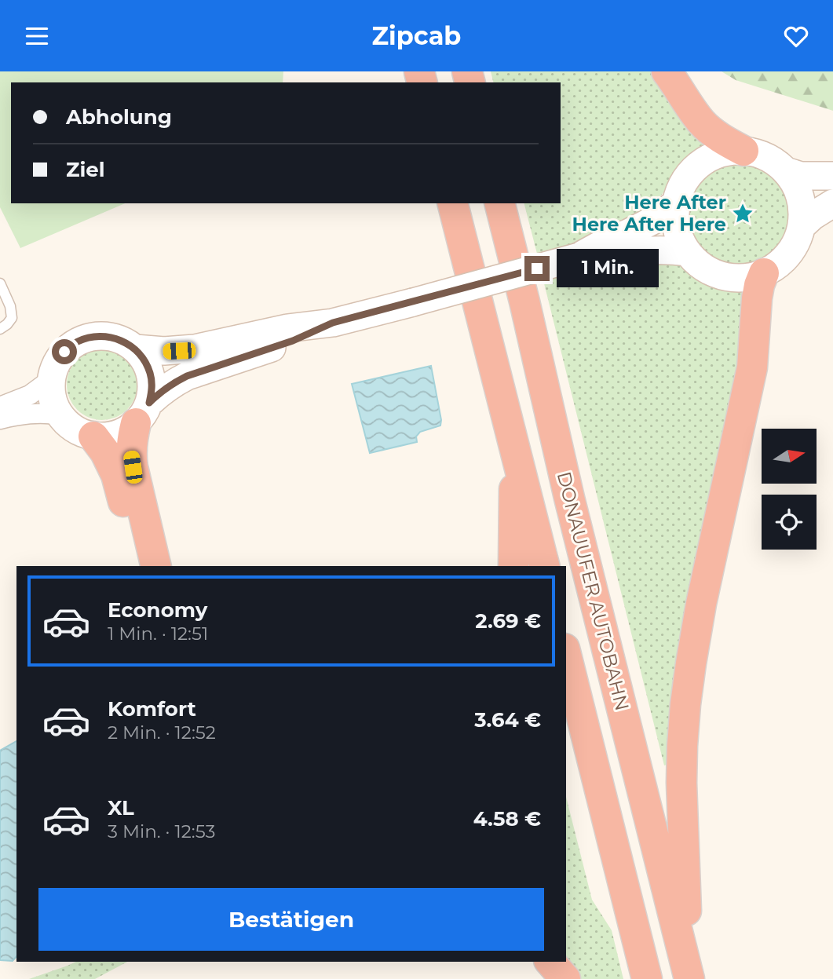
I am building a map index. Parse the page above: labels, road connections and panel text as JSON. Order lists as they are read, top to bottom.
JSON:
{
  "streets": {
    "highway": ["DONAUUFER AUTOBAHN"]
  },
  "places": {
    "place": ["Here After Here After Here"]
  },
  "north": "right",
  "page": {
    "header": "Zipcab",
    "banner": ["Abholung", "Ziel"],
    "bubble": "1 Min.",
    "list": [
      {
        "name": "Economy",
        "note": "1 Min. · 12:51",
        "value": "2.69 €"
      },
      {
        "name": "Komfort",
        "note": "2 Min. · 12:52",
        "value": "3.64 €"
      },
      {
        "name": "XL",
        "note": "3 Min. · 12:53",
        "value": "4.58 €"
      }
    ],
    "buttons": "Bestätigen"
  }
}
